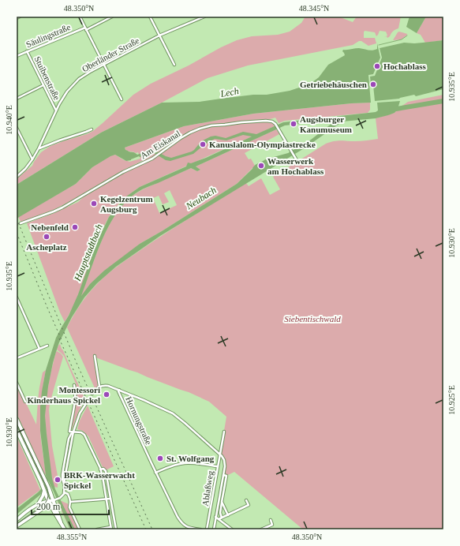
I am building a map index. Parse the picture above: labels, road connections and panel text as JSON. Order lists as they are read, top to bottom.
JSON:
{
  "streets": {
    "street": [
      "Säulingstraße",
      "Oberländer Straße",
      "Stuibenstraße",
      "Am Eiskanal",
      "Hornungstraße",
      "Ablaßweg"
    ]
  },
  "crossings": [
    ["Säulingstraße", "Stuibenstraße"],
    ["Oberländer Straße", "Stuibenstraße"]
  ],
  "water": ["Lech", "Neubach", "Hauptstadtbach"],
  "parks": ["Siebentischwald"],
  "places": [
    "Hochablass",
    "Getriebehäuschen",
    "Augsburger Kanumuseum",
    "Kanuslalom-Olympiastrecke",
    "Wasserwerk am Hochablass",
    "Kegelzentrum Augsburg",
    "Nebenfeld",
    "Ascheplatz",
    "Montessori Kinderhaus Spickel",
    "St. Wolfgang",
    "BRK-Wasserwacht Spickel"
  ],
  "scale_bar": "200 m",
  "coordinates": [
    "48.350°N",
    "48.345°N",
    "10.935°E",
    "10.940°E",
    "10.930°E",
    "10.925°E",
    "48.355°N"
  ]
}
